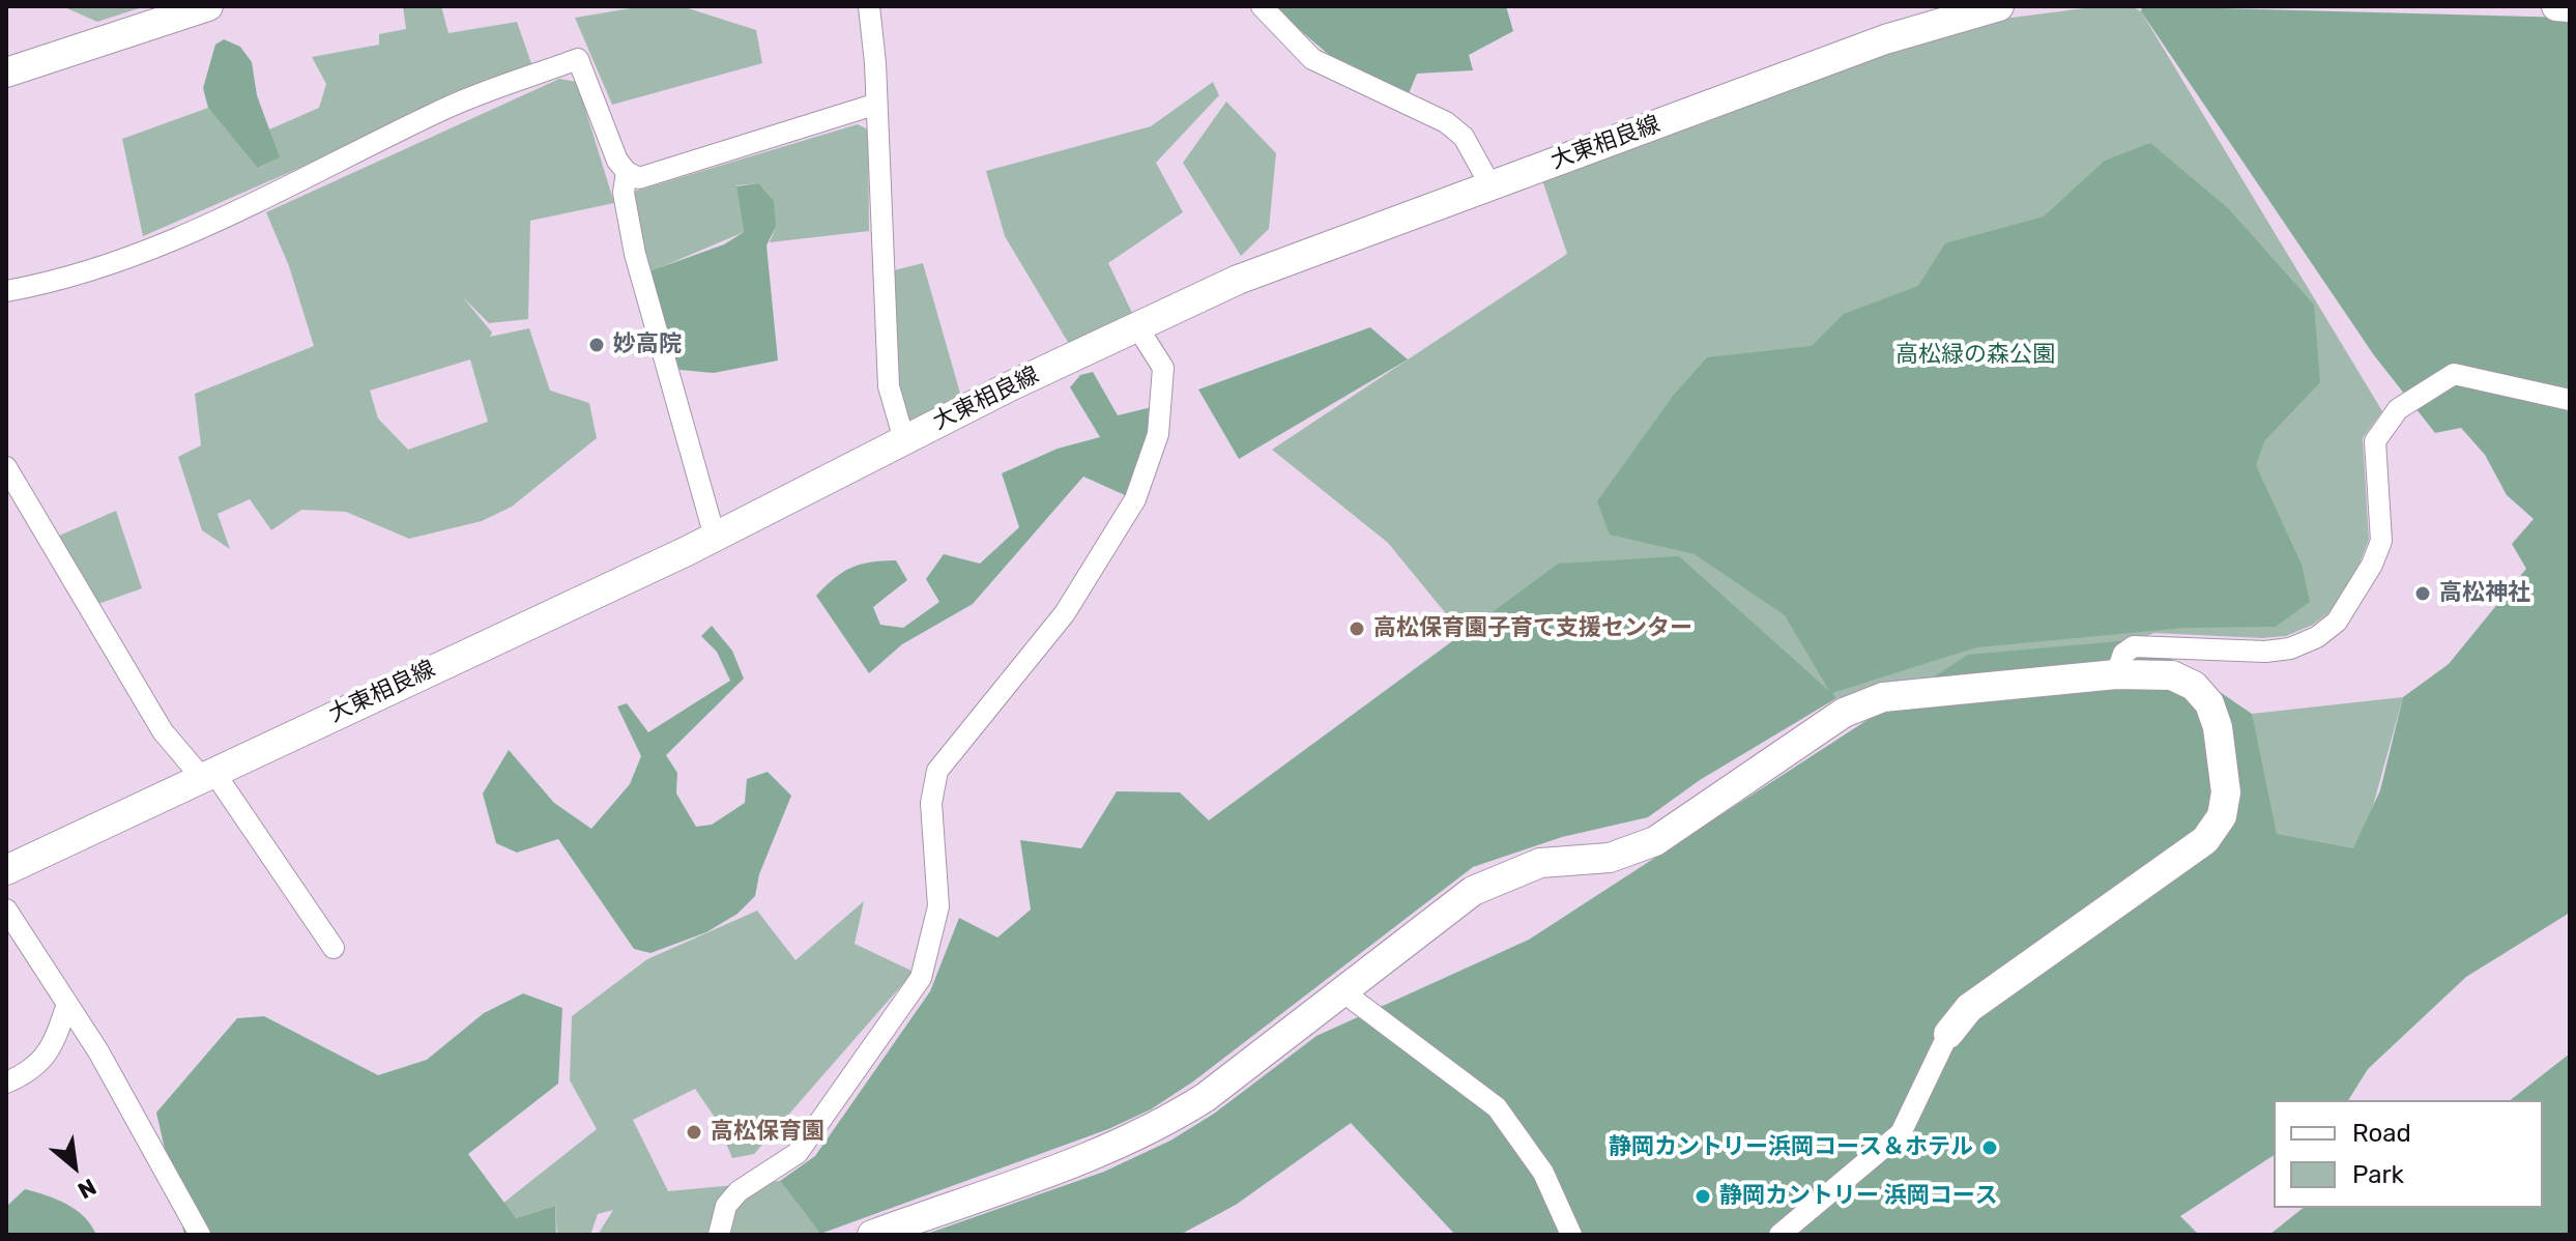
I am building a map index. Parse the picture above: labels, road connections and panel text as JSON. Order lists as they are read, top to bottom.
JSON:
{
  "streets": {
    "main road": ["大東相良線"]
  },
  "parks": ["高松緑の森公園"],
  "places": [
    "妙高院",
    "高松神社",
    "高松保育園子育て支援センター",
    "高松保育園",
    "静岡カントリー浜岡コース＆ホテル",
    "静岡カントリー 浜岡コース"
  ],
  "legend": ["Road", "Park"],
  "north": "bottom right"
}
